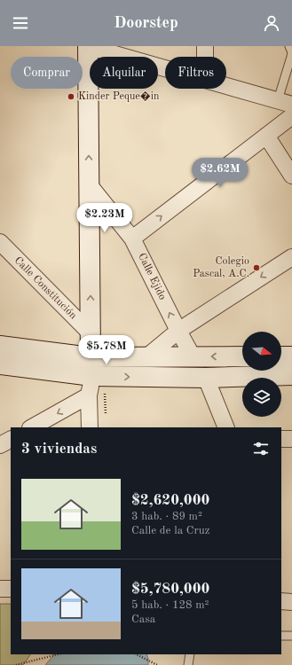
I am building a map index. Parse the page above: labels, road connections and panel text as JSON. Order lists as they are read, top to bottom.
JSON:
{
  "streets": {
    "street": ["Calle Ejido", "Calle Constitución"]
  },
  "one_way": ["Calle Ejido"],
  "places": ["Kinder Peque�in", "Colegio Pascal, A.C."],
  "north": "right",
  "page": {
    "header": "Doorstep",
    "chip": ["Comprar", "Alquilar", "Filtros"],
    "price": ["$2.62M", "$2.23M", "$5.78M"],
    "heading": "3 viviendas",
    "list": [
      {
        "name": "$2,620,000",
        "note": "3 hab. · 89 m² · Calle de la Cruz"
      },
      {
        "name": "$5,780,000",
        "note": "5 hab. · 128 m² · Casa"
      }
    ]
  }
}
